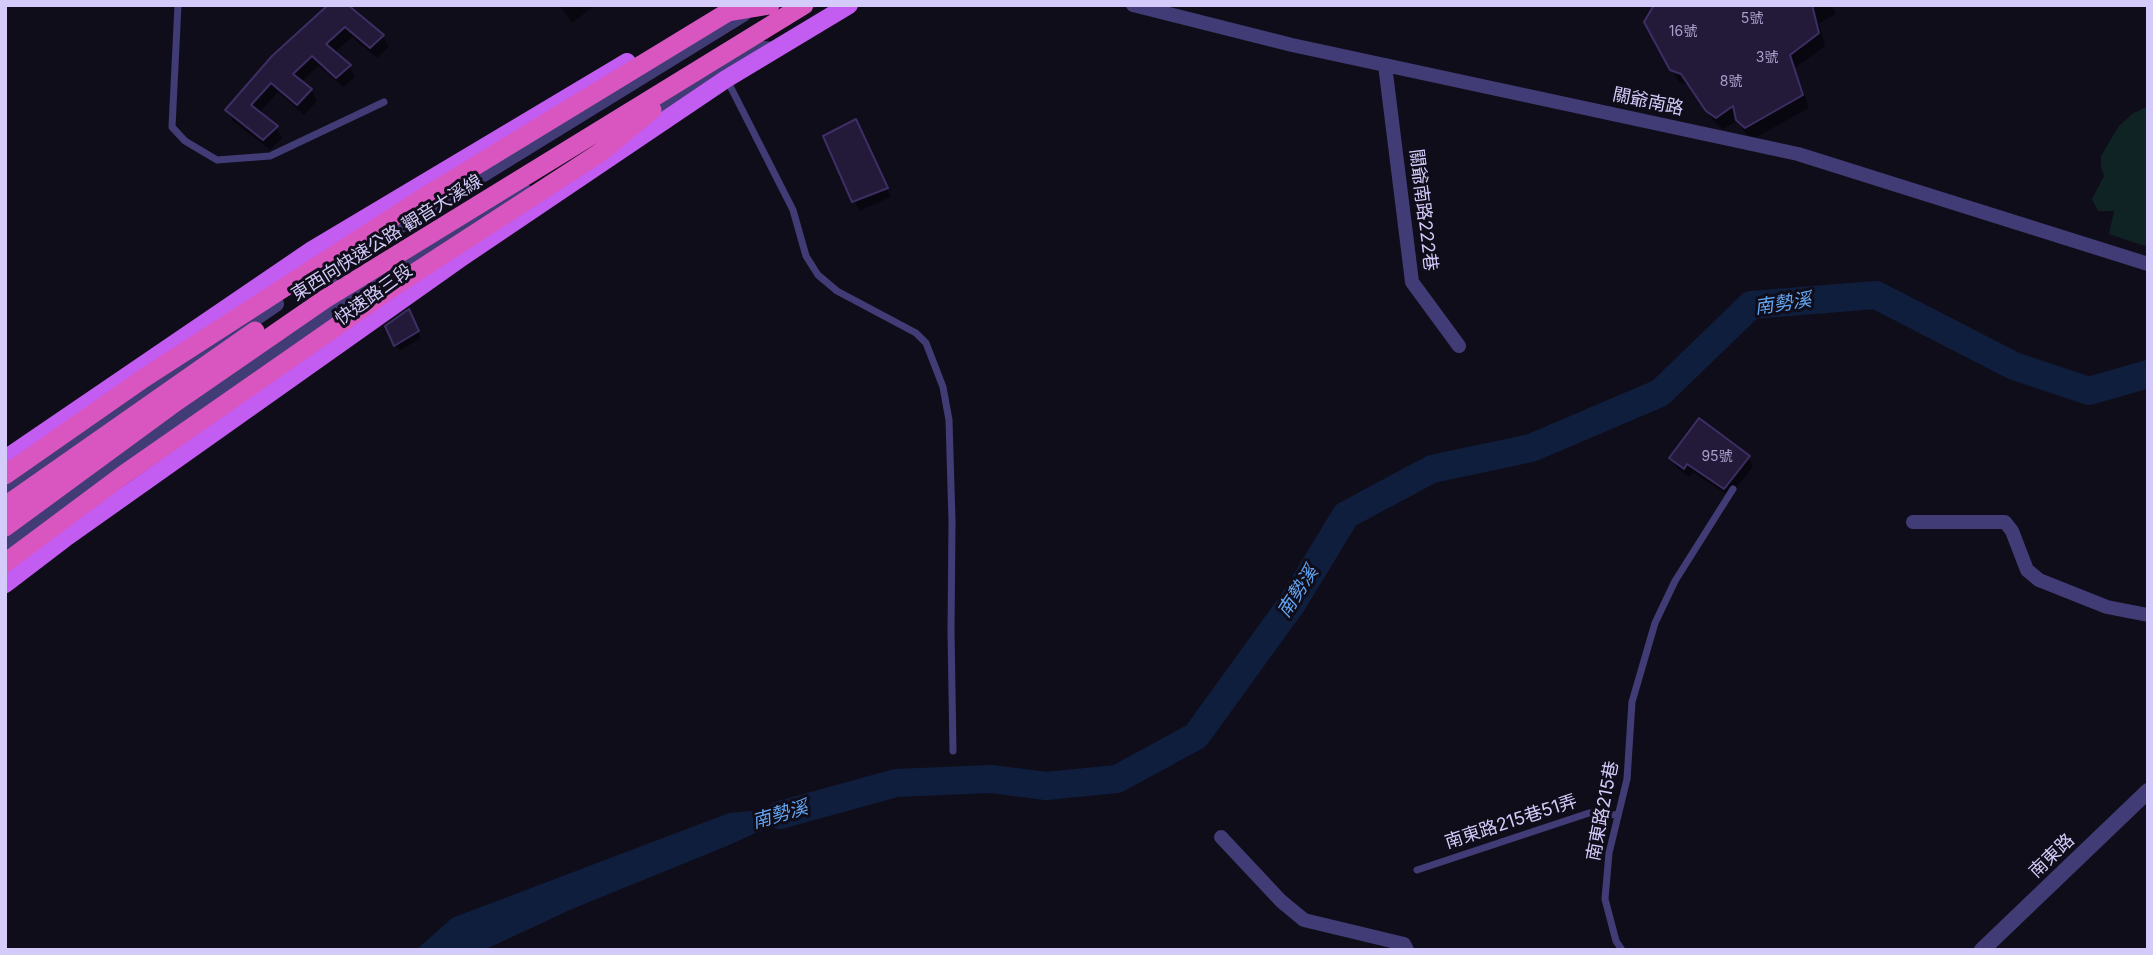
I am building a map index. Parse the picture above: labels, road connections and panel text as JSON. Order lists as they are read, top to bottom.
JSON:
{
  "streets": {
    "highway": ["東西向快速公路 觀音大溪線"],
    "main road": ["快速路三段"],
    "street": ["關爺南路", "關爺南路222巷", "南東路"],
    "lane": ["南東路215巷", "南東路215巷51弄"]
  },
  "crossings": [
    ["關爺南路", "關爺南路222巷"],
    ["東西向快速公路 觀音大溪線", "快速路三段"],
    ["南東路215巷", "南東路215巷51弄"]
  ],
  "water": ["南勢溪"],
  "house_numbers": [
    "5號",
    "16號",
    "3號",
    "8號",
    "95號"
  ]
}
